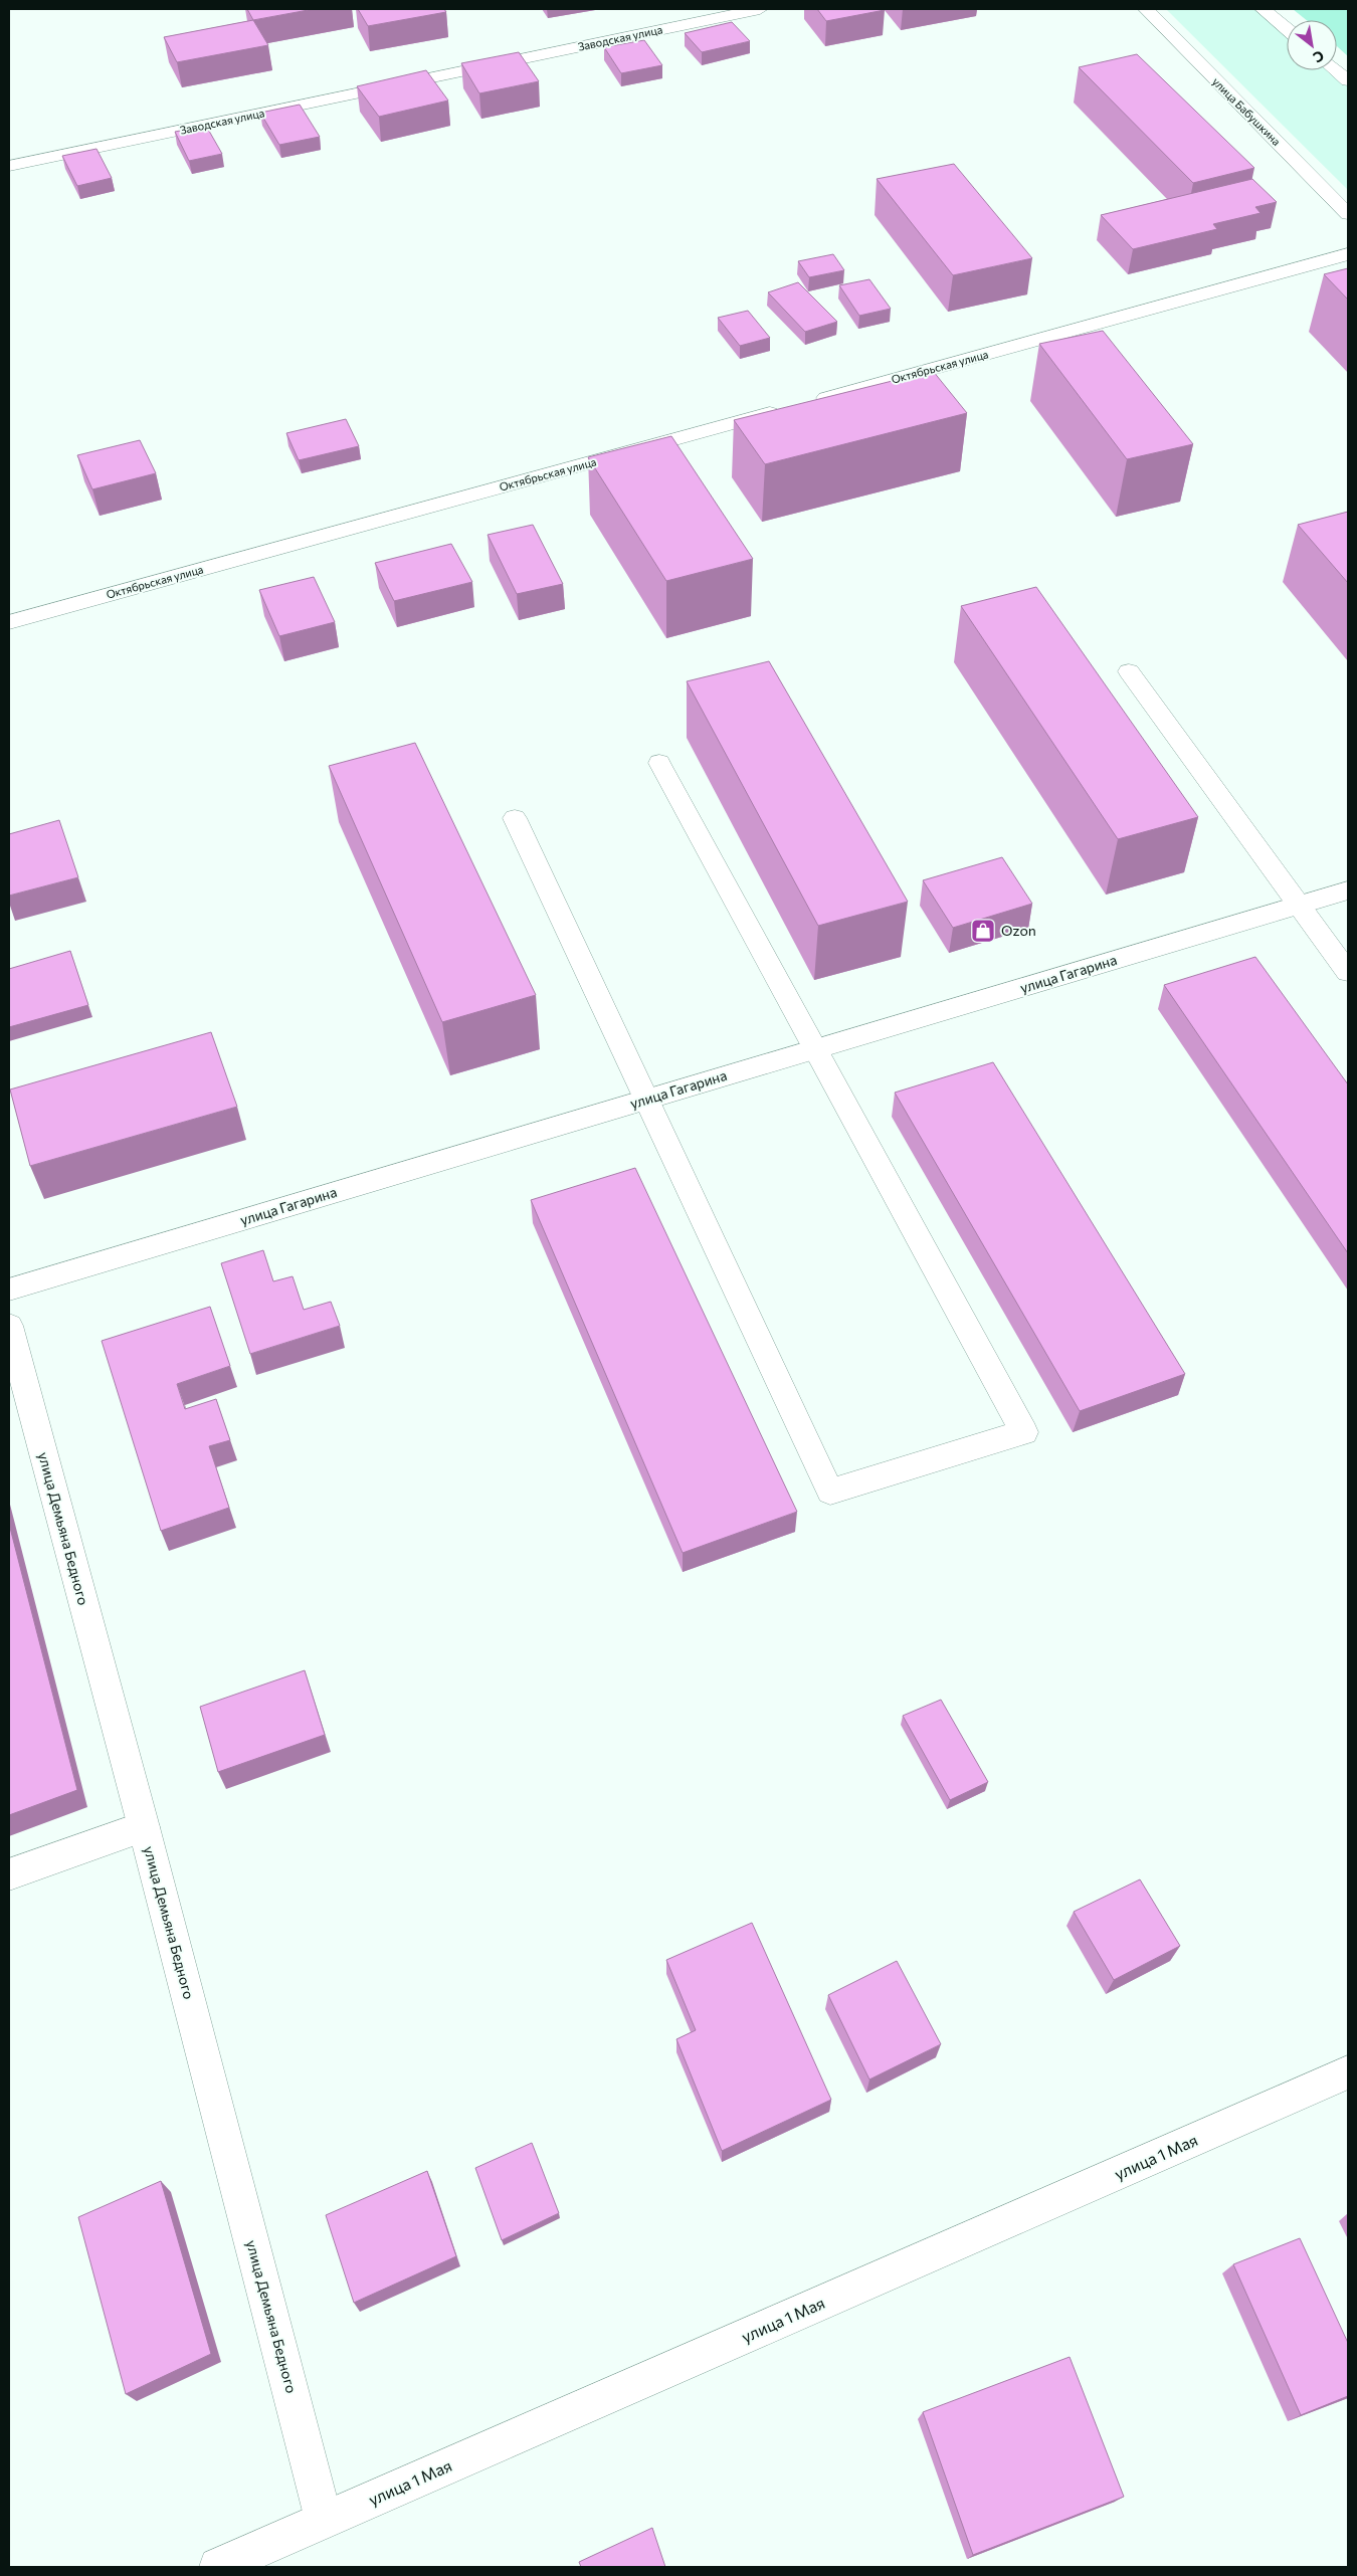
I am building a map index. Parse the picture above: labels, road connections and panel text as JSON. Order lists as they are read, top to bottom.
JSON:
{
  "streets": {
    "street": [
      "Заводская улица",
      "улица Бабушкина",
      "Октябрьская улица",
      "улица Гагарина",
      "улица Демьяна Бедного",
      "улица 1 Мая"
    ]
  },
  "crossings": [
    ["улица Демьяна Бедного", "улица 1 Мая"]
  ],
  "places": {
    "shop": ["Ozon"]
  },
  "north": "bottom right"
}
